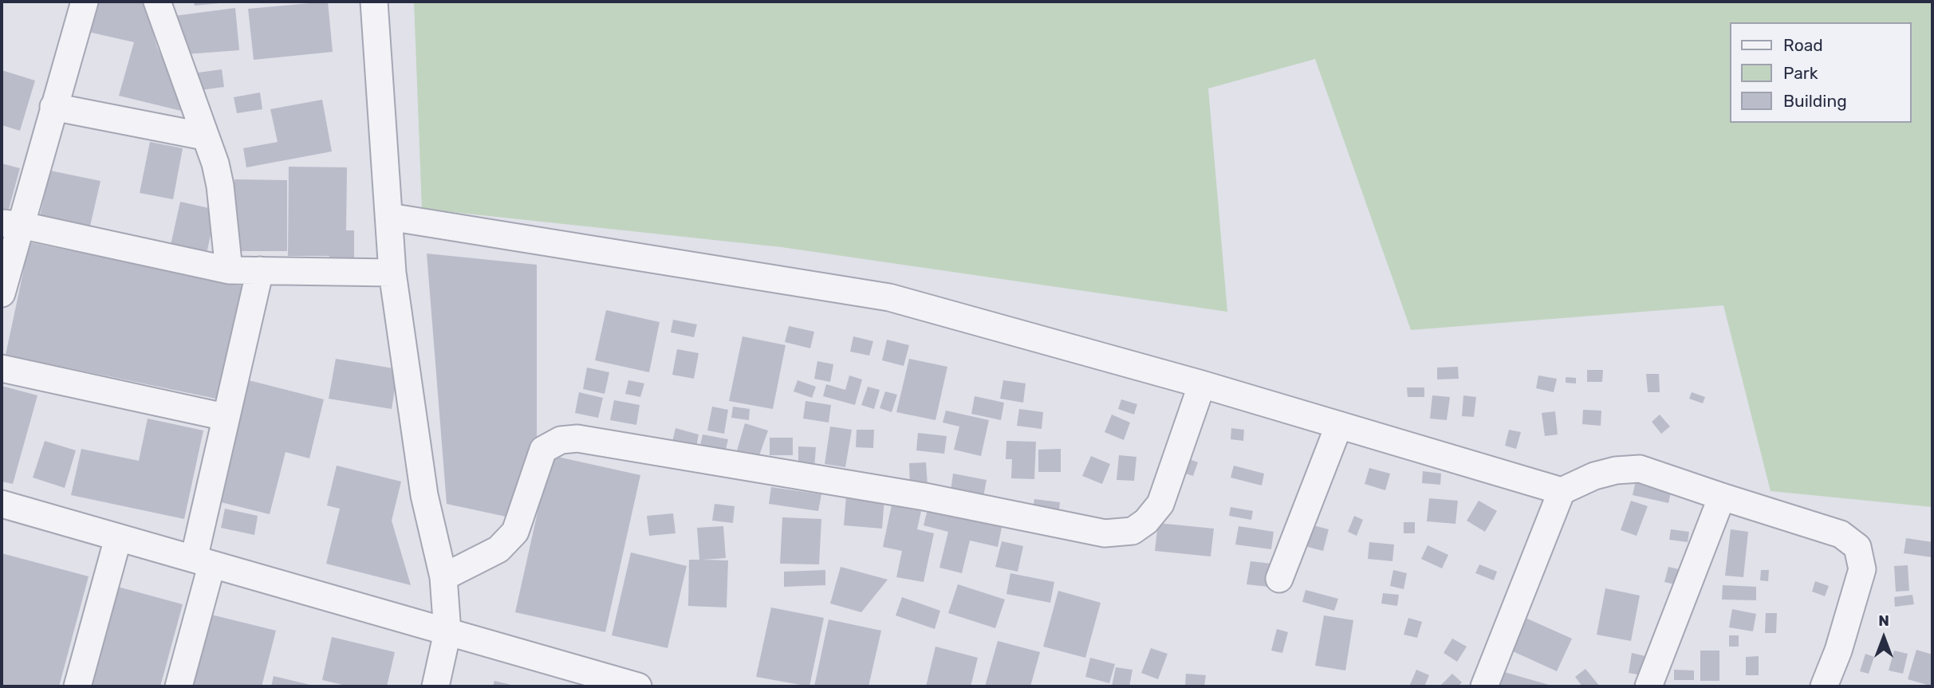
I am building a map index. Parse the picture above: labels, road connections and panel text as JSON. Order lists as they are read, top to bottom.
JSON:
{
  "legend": ["Road", "Park", "Building"],
  "north": "top"
}
